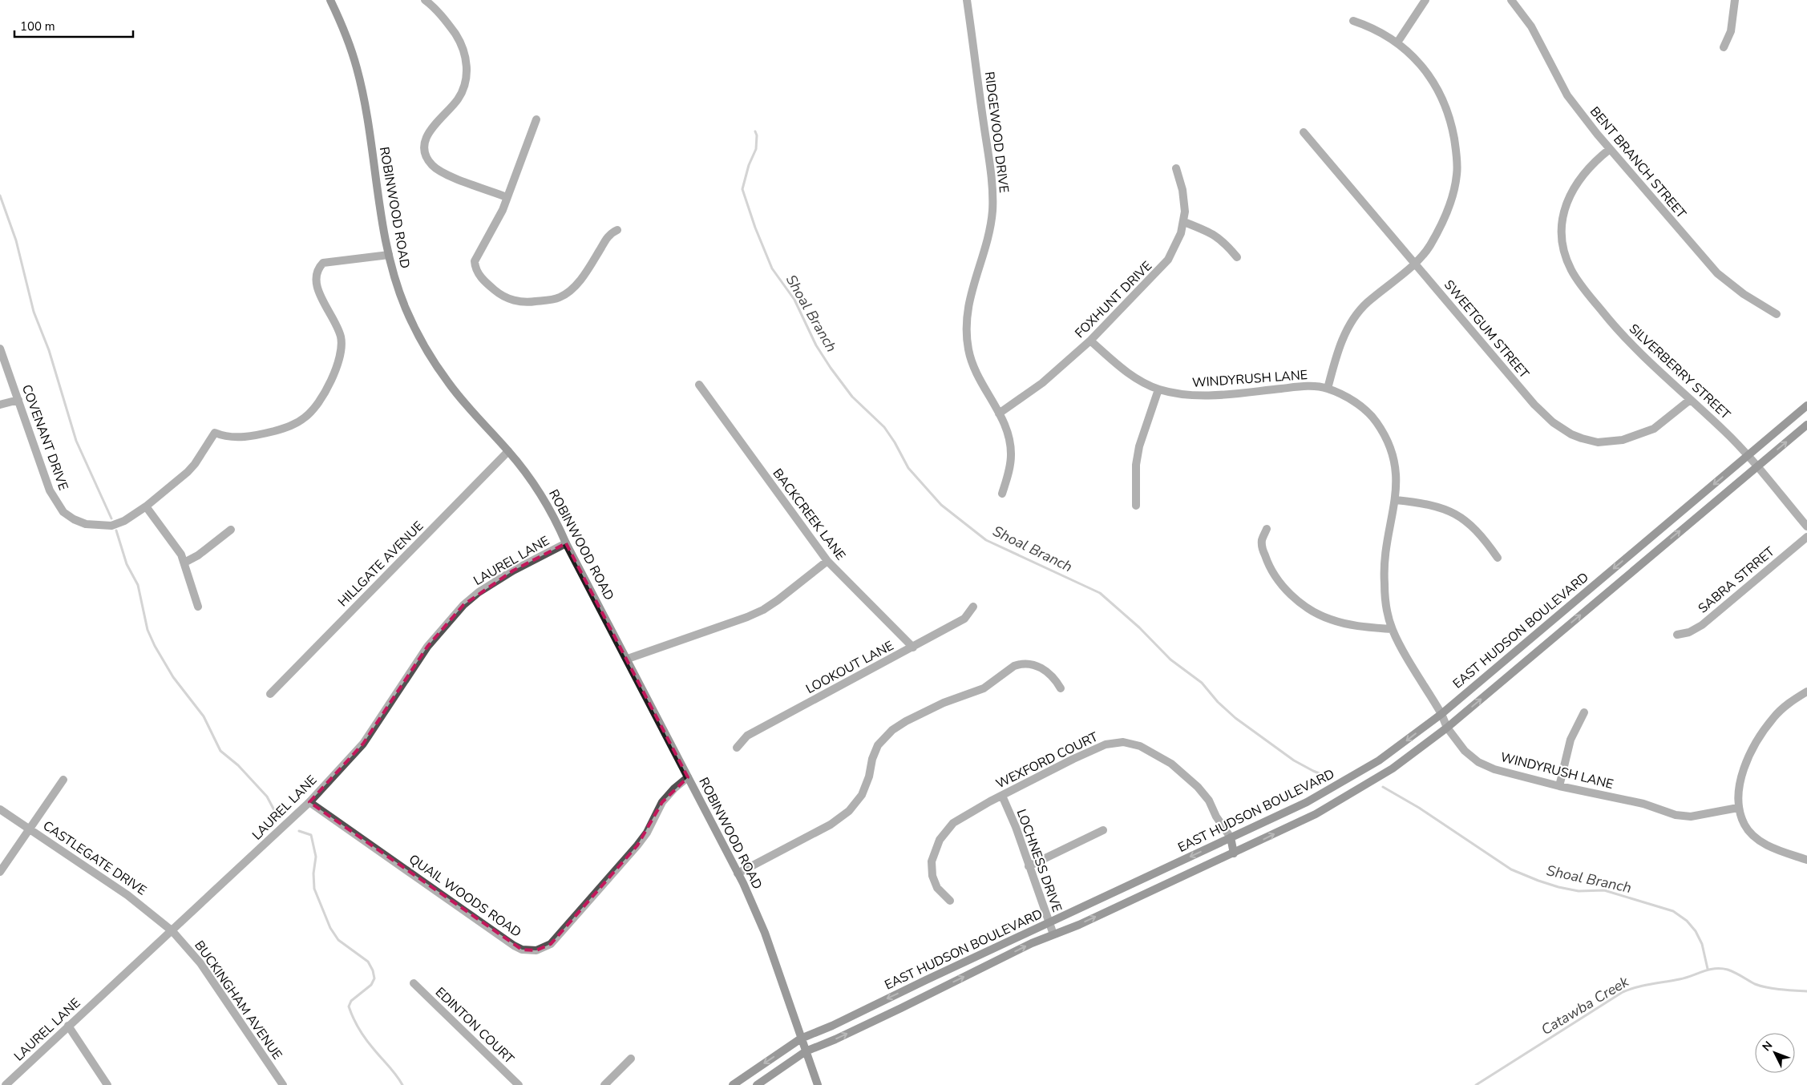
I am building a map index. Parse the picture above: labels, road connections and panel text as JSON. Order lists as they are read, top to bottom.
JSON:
{
  "streets": {
    "main road": ["ROBINWOOD ROAD", "EAST HUDSON BOULEVARD"],
    "street": [
      "RIDGEWOOD DRIVE",
      "BENT BRANCH STREET",
      "FOXHUNT DRIVE",
      "SWEETGUM STREET",
      "SILVERBERRY STREET",
      "WINDYRUSH LANE",
      "COVENANT DRIVE",
      "BACKCREEK LANE",
      "LAUREL LANE",
      "HILLGATE AVENUE",
      "SABRA STRRET",
      "LOOKOUT LANE",
      "WEXFORD COURT",
      "CASTLEGATE DRIVE",
      "LOCHNESS DRIVE",
      "QUAIL WOODS ROAD",
      "BUCKINGHAM AVENUE",
      "EDINTON COURT"
    ]
  },
  "crossings": [
    ["RIDGEWOOD DRIVE", "FOXHUNT DRIVE"],
    ["BENT BRANCH STREET", "SILVERBERRY STREET"],
    ["ROBINWOOD ROAD", "COVENANT DRIVE"],
    ["ROBINWOOD ROAD", "LAUREL LANE"],
    ["ROBINWOOD ROAD", "HILLGATE AVENUE"],
    ["ROBINWOOD ROAD", "EAST HUDSON BOULEVARD"],
    ["ROBINWOOD ROAD", "QUAIL WOODS ROAD"],
    ["FOXHUNT DRIVE", "WINDYRUSH LANE"],
    ["SWEETGUM STREET", "SILVERBERRY STREET"],
    ["SILVERBERRY STREET", "EAST HUDSON BOULEVARD"],
    ["WINDYRUSH LANE", "EAST HUDSON BOULEVARD"],
    ["BACKCREEK LANE", "LOOKOUT LANE"],
    ["LAUREL LANE", "CASTLEGATE DRIVE"],
    ["LAUREL LANE", "QUAIL WOODS ROAD"],
    ["LAUREL LANE", "BUCKINGHAM AVENUE"],
    ["EAST HUDSON BOULEVARD", "WEXFORD COURT"],
    ["EAST HUDSON BOULEVARD", "LOCHNESS DRIVE"],
    ["WEXFORD COURT", "LOCHNESS DRIVE"],
    ["CASTLEGATE DRIVE", "BUCKINGHAM AVENUE"]
  ],
  "water": ["Shoal Branch", "Catawba Creek"],
  "scale_bar": "100 m",
  "north": "top left"
}
